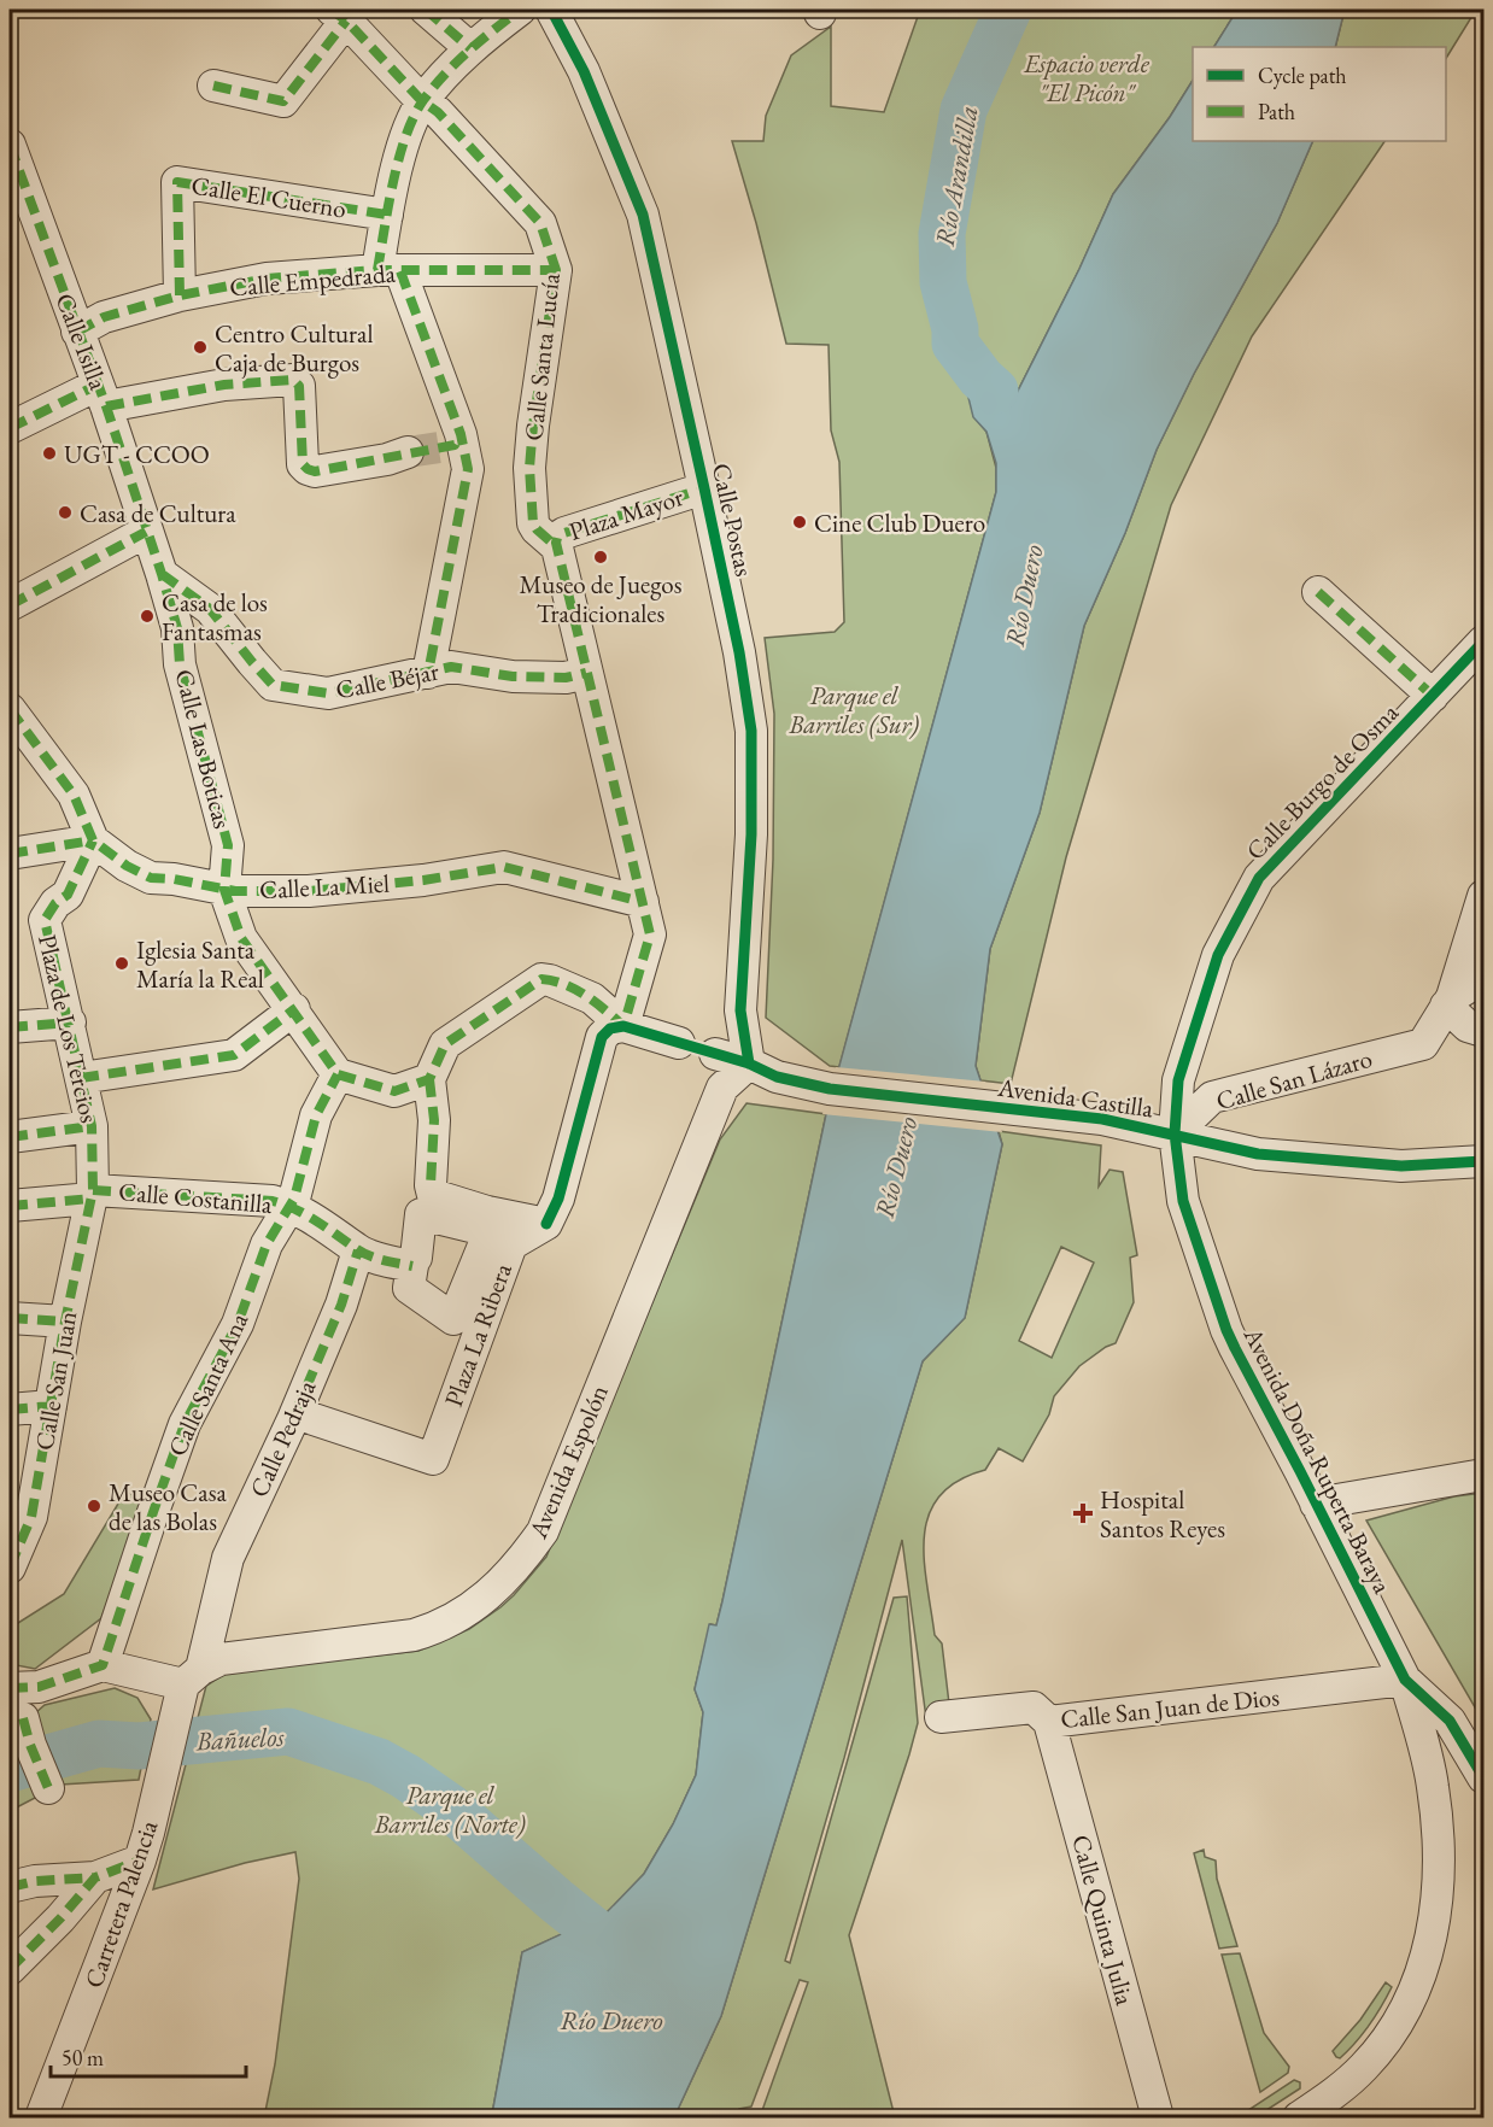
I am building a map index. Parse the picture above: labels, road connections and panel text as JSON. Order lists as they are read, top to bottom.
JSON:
{
  "streets": {
    "street": [
      "Calle El Cuerno",
      "Calle Empedrada",
      "Calle Isilla",
      "Calle Santa Lucía",
      "Plaza Mayor",
      "Calle Postas",
      "Calle Béjar",
      "Calle Las Boticas",
      "Calle Burgo de Osma",
      "Calle La Miel",
      "Plaza de Los Tercios",
      "Calle San Lázaro",
      "Avenida Castilla",
      "Calle Costanilla",
      "Plaza La Ribera",
      "Calle San Juan",
      "Calle Santa Ana",
      "Calle Pedraja",
      "Avenida Doña Ruperta Baraya",
      "Avenida Espolón",
      "Calle San Juan de Dios",
      "Carretera Palencia",
      "Calle Quinta Julia"
    ]
  },
  "crossings": [
    ["Calle El Cuerno", "Calle Empedrada"],
    ["Calle Empedrada", "Calle Isilla"],
    ["Calle Empedrada", "Calle Santa Lucía"],
    ["Calle Isilla", "Calle Béjar"],
    ["Calle Isilla", "Calle Las Boticas"],
    ["Calle Santa Lucía", "Plaza Mayor"],
    ["Plaza Mayor", "Calle Postas"],
    ["Plaza Mayor", "Calle Béjar"],
    ["Plaza Mayor", "Calle La Miel"],
    ["Calle Postas", "Avenida Castilla"],
    ["Calle Postas", "Avenida Espolón"],
    ["Calle Béjar", "Calle Las Boticas"],
    ["Calle Las Boticas", "Calle La Miel"],
    ["Calle Burgo de Osma", "Calle San Lázaro"],
    ["Calle Burgo de Osma", "Avenida Castilla"],
    ["Calle Burgo de Osma", "Avenida Doña Ruperta Baraya"],
    ["Calle La Miel", "Plaza de Los Tercios"],
    ["Plaza de Los Tercios", "Calle Costanilla"],
    ["Plaza de Los Tercios", "Calle San Juan"],
    ["Calle San Lázaro", "Avenida Castilla"],
    ["Calle San Lázaro", "Avenida Doña Ruperta Baraya"],
    ["Avenida Castilla", "Avenida Doña Ruperta Baraya"],
    ["Avenida Castilla", "Avenida Espolón"],
    ["Calle Costanilla", "Calle San Juan"],
    ["Calle Costanilla", "Calle Santa Ana"],
    ["Calle Costanilla", "Calle Pedraja"],
    ["Plaza La Ribera", "Calle Pedraja"],
    ["Calle Pedraja", "Avenida Espolón"],
    ["Calle Pedraja", "Carretera Palencia"],
    ["Avenida Doña Ruperta Baraya", "Calle San Juan de Dios"],
    ["Avenida Espolón", "Carretera Palencia"],
    ["Calle San Juan de Dios", "Calle Quinta Julia"]
  ],
  "water": ["Río Arandilla", "Río Duero", "Bañuelos"],
  "parks": ["Espacio verde \"El Picón\"", "Parque el Barriles (Sur)", "Parque el Barriles (Norte)"],
  "places": {
    "other": [
      "Centro Cultural Caja de Burgos",
      "UGT - CCOO",
      "Casa de Cultura",
      "Cine Club Duero",
      "Museo de Juegos Tradicionales",
      "Casa de los Fantasmas",
      "Iglesia Santa María la Real",
      "Museo Casa de las Bolas"
    ],
    "health": ["Hospital Santos Reyes"]
  },
  "legend": ["Cycle path", "Path"],
  "scale_bar": "50 m"
}
